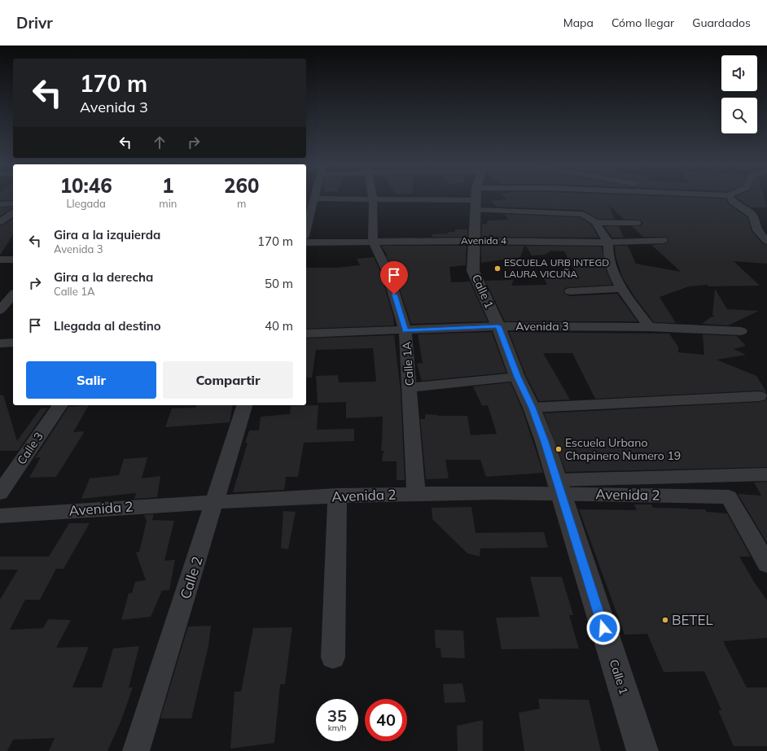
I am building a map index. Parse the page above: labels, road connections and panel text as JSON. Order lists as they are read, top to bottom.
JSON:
{
  "streets": {
    "street": [
      "Avenida 4",
      "Calle 1",
      "Avenida 3",
      "Calle 1A",
      "Calle 3",
      "Avenida 2",
      "Calle 2"
    ]
  },
  "crossings": [
    ["Avenida 4", "Calle 1"],
    ["Avenida 4", "Calle 1A"],
    ["Calle 1", "Avenida 3"],
    ["Calle 1", "Avenida 2"],
    ["Avenida 3", "Calle 1A"],
    ["Calle 1A", "Avenida 2"],
    ["Avenida 2", "Calle 2"]
  ],
  "places": ["ESCUELA URB INTEGD LAURA VICUÑA", "Escuela Urbano Chapinero Numero 19", "BETEL"],
  "page": {
    "header": "Drivr",
    "nav": ["Mapa", "Cómo llegar", "Guardados"],
    "turn": ["170 m", "Avenida 3"],
    "eta": [
      "10:46",
      "Llegada",
      "1",
      "min",
      "260",
      "m"
    ],
    "list": [
      {
        "name": "Gira a la izquierda",
        "note": "Avenida 3",
        "value": "170 m"
      },
      {
        "name": "Gira a la derecha",
        "note": "Calle 1A",
        "value": "50 m"
      },
      {
        "name": "Llegada al destino",
        "value": "40 m"
      }
    ],
    "buttons": ["Salir", "Compartir"],
    "speed": "35 km/h",
    "limit": "40"
  }
}
